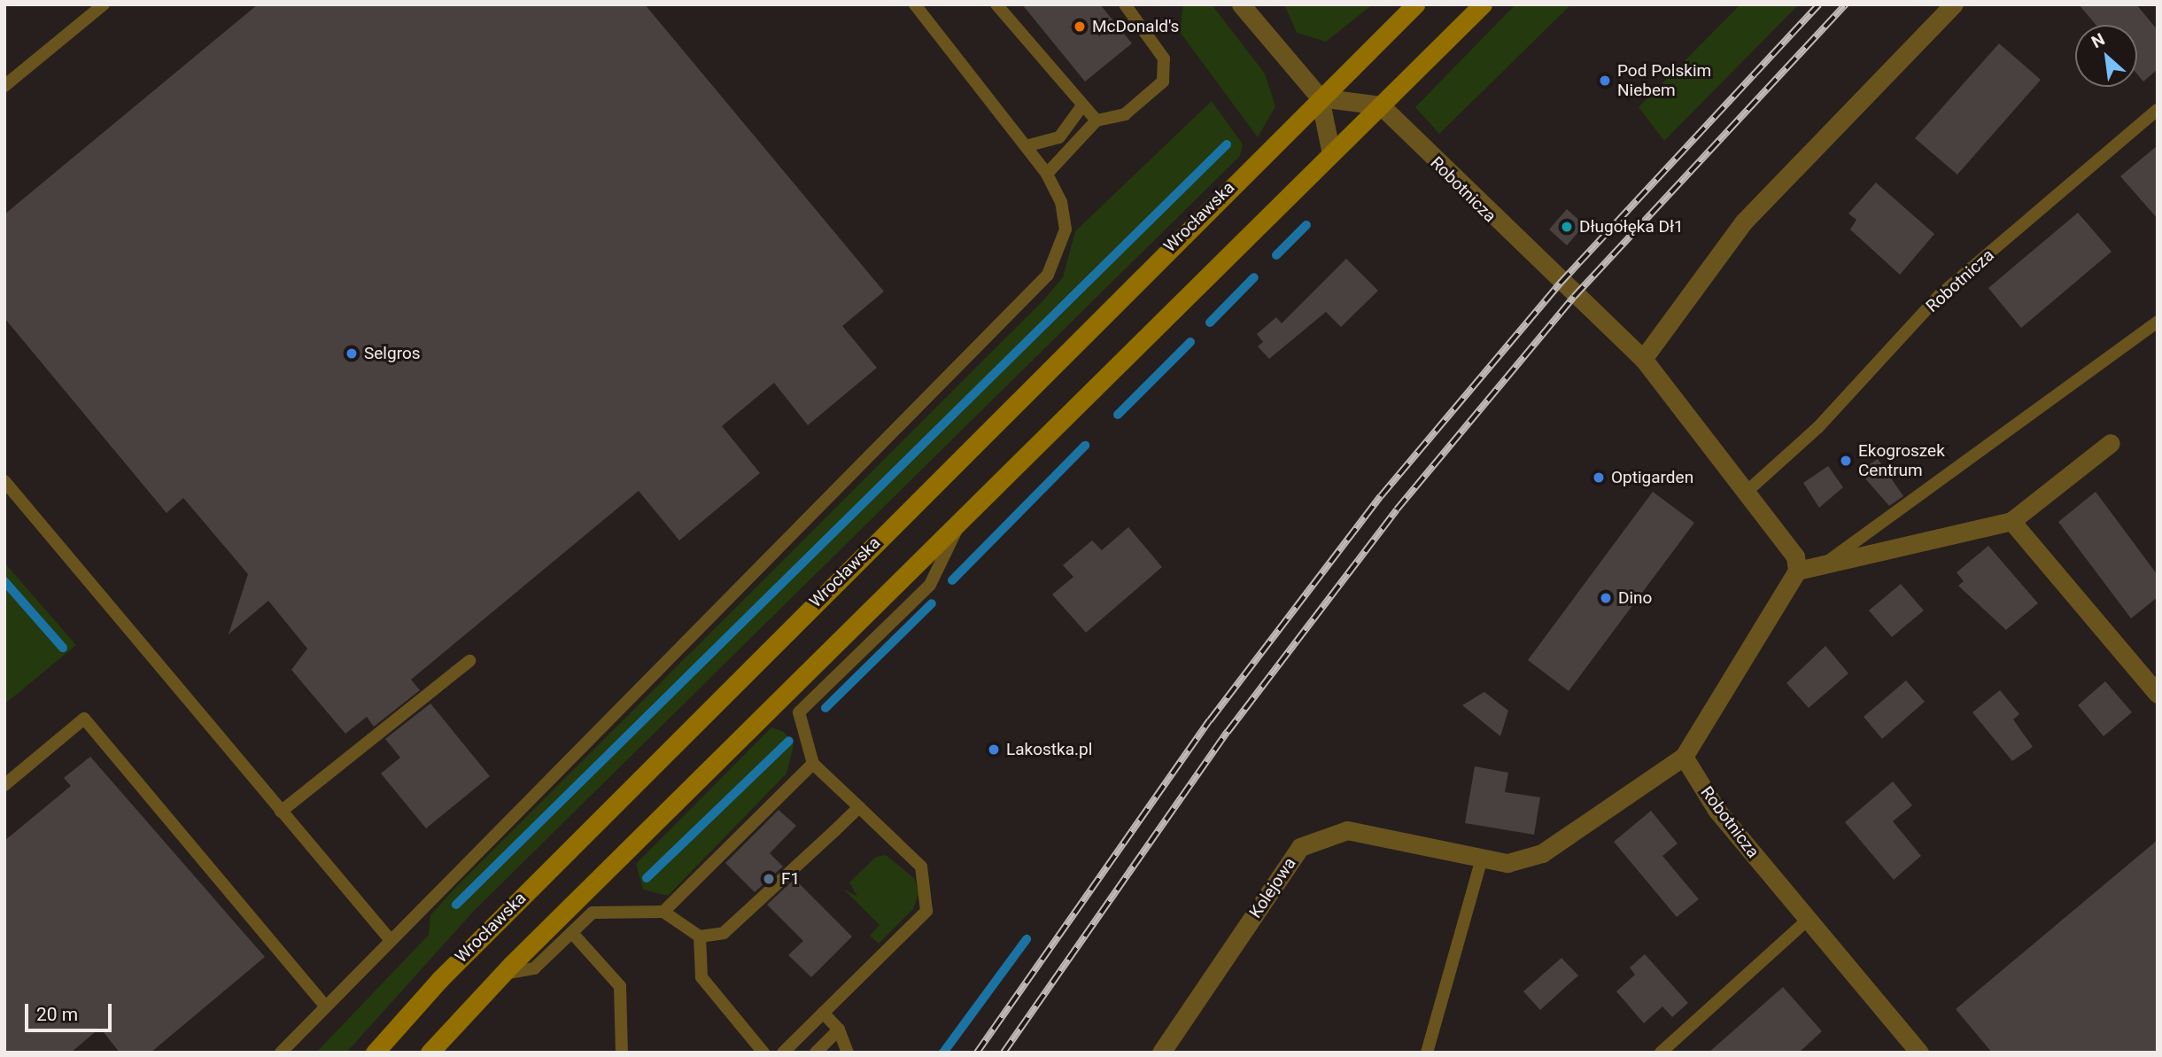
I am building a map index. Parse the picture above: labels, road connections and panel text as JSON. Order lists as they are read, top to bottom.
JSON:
{
  "streets": {
    "main road": ["Wrocławska"],
    "street": ["Robotnicza", "Kolejowa"]
  },
  "crossings": [
    ["Robotnicza", "Kolejowa"]
  ],
  "places": [
    "McDonald's",
    "Pod Polskim Niebem",
    "Długołęka Dł1",
    "Selgros",
    "Ekogroszek Centrum",
    "Optigarden",
    "Dino",
    "Lakostka.pl",
    "F1"
  ],
  "scale_bar": "20 m",
  "north": "top left"
}
